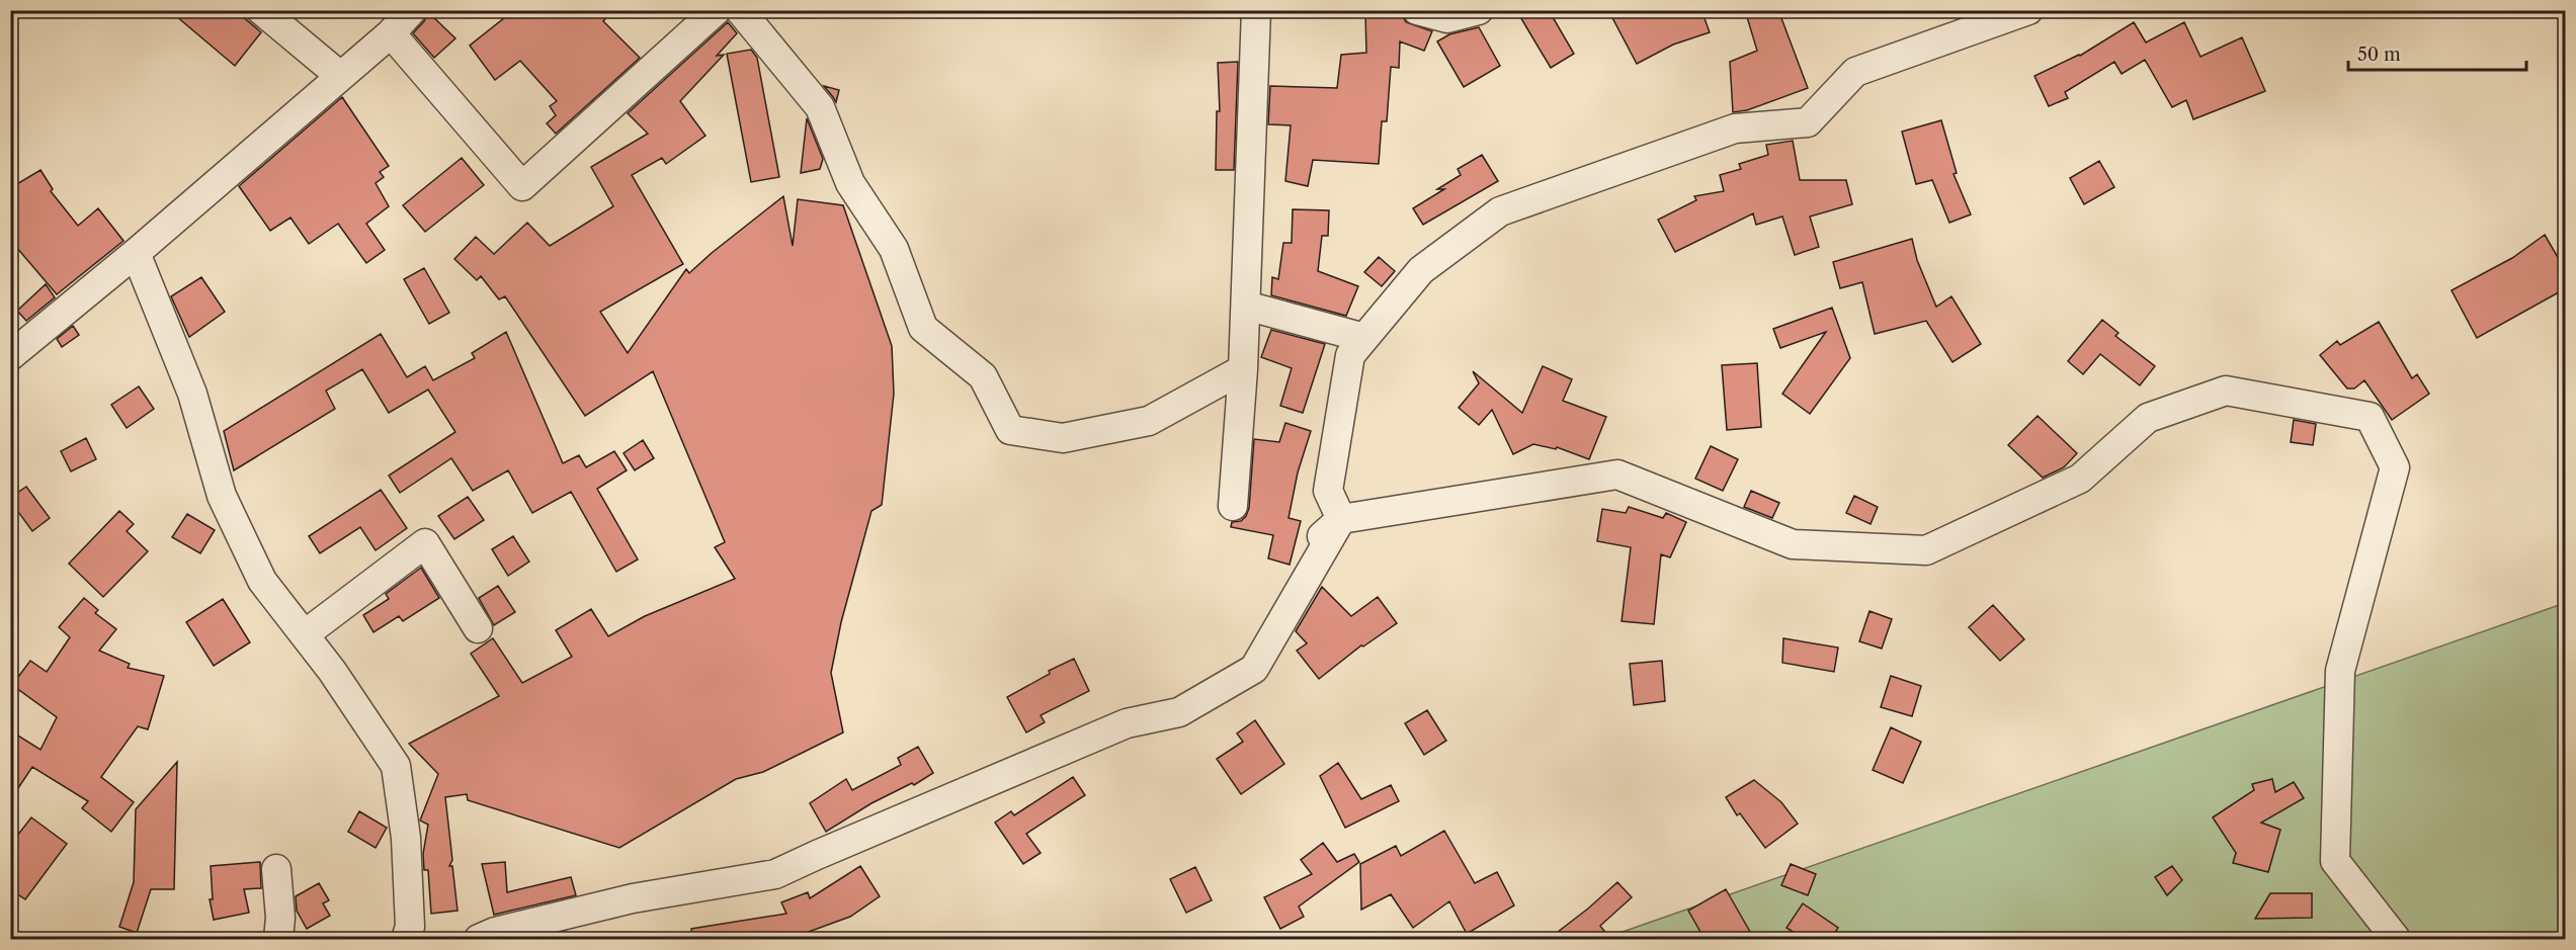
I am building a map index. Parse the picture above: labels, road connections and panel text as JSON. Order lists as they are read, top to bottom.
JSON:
{
  "scale_bar": "50 m"
}
